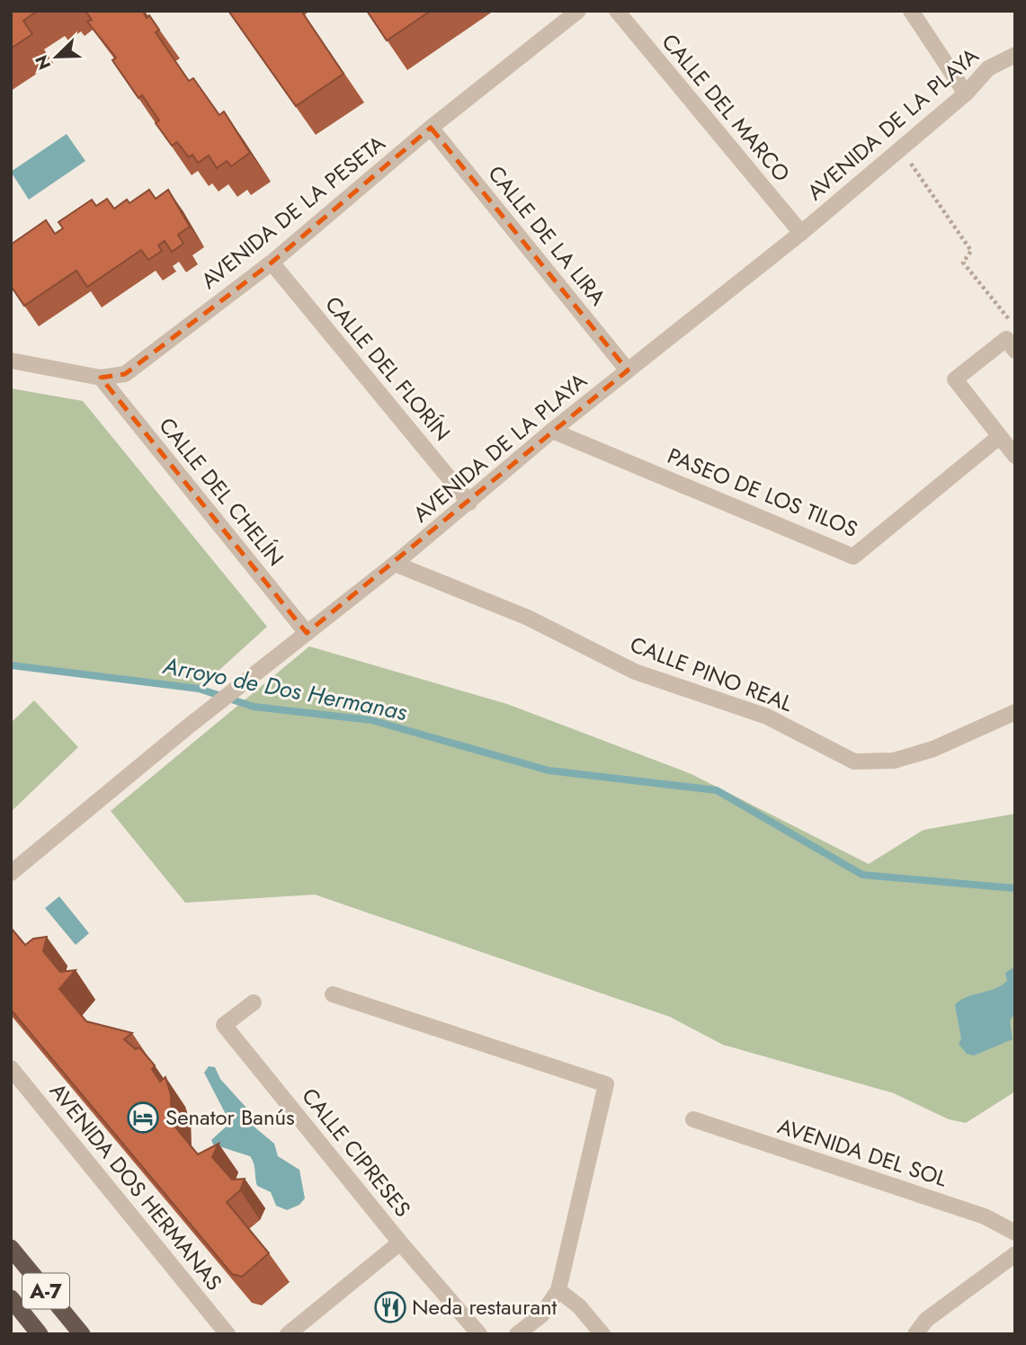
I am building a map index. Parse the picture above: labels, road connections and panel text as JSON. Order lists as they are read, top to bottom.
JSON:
{
  "streets": {
    "highway": ["A-7"],
    "street": [
      "CALLE DEL MARCO",
      "AVENIDA DE LA PLAYA",
      "AVENIDA DE LA PESETA",
      "CALLE DE LA LIRA",
      "CALLE DEL FLORÍN",
      "CALLE DEL CHELÍN",
      "PASEO DE LOS TILOS",
      "CALLE PINO REAL",
      "CALLE CIPRESES",
      "AVENIDA DEL SOL",
      "AVENIDA DOS HERMANAS"
    ]
  },
  "crossings": [
    ["CALLE DEL MARCO", "AVENIDA DE LA PLAYA"],
    ["AVENIDA DE LA PLAYA", "CALLE DE LA LIRA"],
    ["AVENIDA DE LA PLAYA", "CALLE DEL FLORÍN"],
    ["AVENIDA DE LA PLAYA", "CALLE DEL CHELÍN"],
    ["AVENIDA DE LA PLAYA", "PASEO DE LOS TILOS"],
    ["AVENIDA DE LA PLAYA", "CALLE PINO REAL"],
    ["AVENIDA DE LA PESETA", "CALLE DE LA LIRA"],
    ["AVENIDA DE LA PESETA", "CALLE DEL FLORÍN"],
    ["AVENIDA DE LA PESETA", "CALLE DEL CHELÍN"]
  ],
  "water": ["Arroyo de Dos Hermanas"],
  "places": {
    "hotel": ["Senator Banús"],
    "restaurant": ["Neda restaurant"]
  },
  "north": "bottom left"
}
